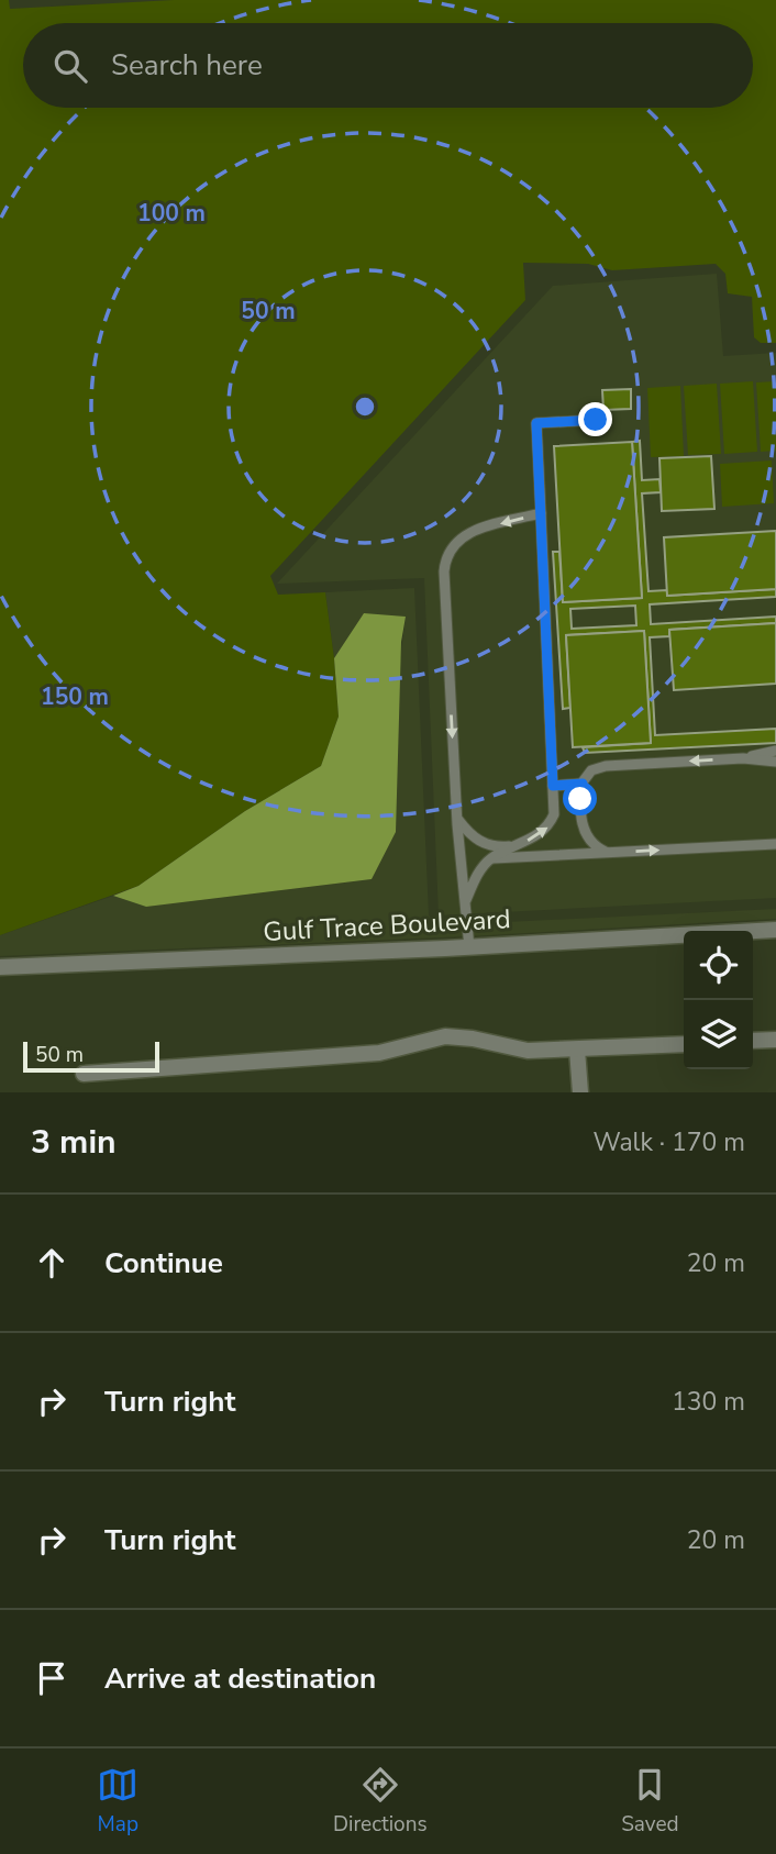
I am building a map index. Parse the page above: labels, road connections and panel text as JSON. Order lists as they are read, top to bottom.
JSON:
{
  "streets": {
    "street": ["Gulf Trace Boulevard"]
  },
  "scale_bar": "50 m",
  "page": {
    "search": "Search here",
    "scale": "50 m",
    "heading": ["3 min", "Walk · 170 m"],
    "list": [
      ["Continue", "20 m"],
      ["Turn right", "130 m"],
      ["Turn right", "20 m"],
      "Arrive at destination"
    ],
    "nav": ["Map", "Directions", "Saved"]
  },
  "rings": ["100 m", "50 m", "150 m"]
}
